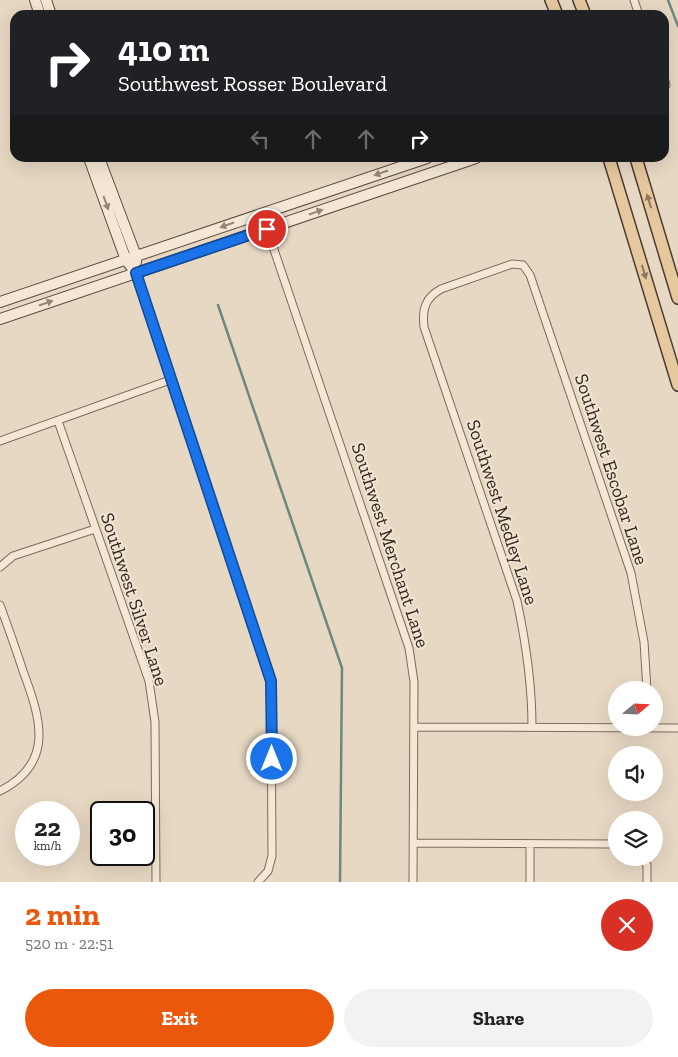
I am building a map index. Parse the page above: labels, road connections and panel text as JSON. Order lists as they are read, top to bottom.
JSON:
{
  "streets": {
    "street": [
      "Southwest Escobar Lane",
      "Southwest Medley Lane",
      "Southwest Merchant Lane",
      "Southwest Silver Lane"
    ]
  },
  "crossings": [
    ["Southwest Escobar Lane", "Southwest Medley Lane"]
  ],
  "north": "right",
  "page": {
    "turn": ["410 m", "Southwest Rosser Boulevard"],
    "speed": "22 km/h",
    "limit": "30",
    "heading": ["2 min", "520 m · 22:51"],
    "buttons": ["Exit", "Share"]
  }
}
